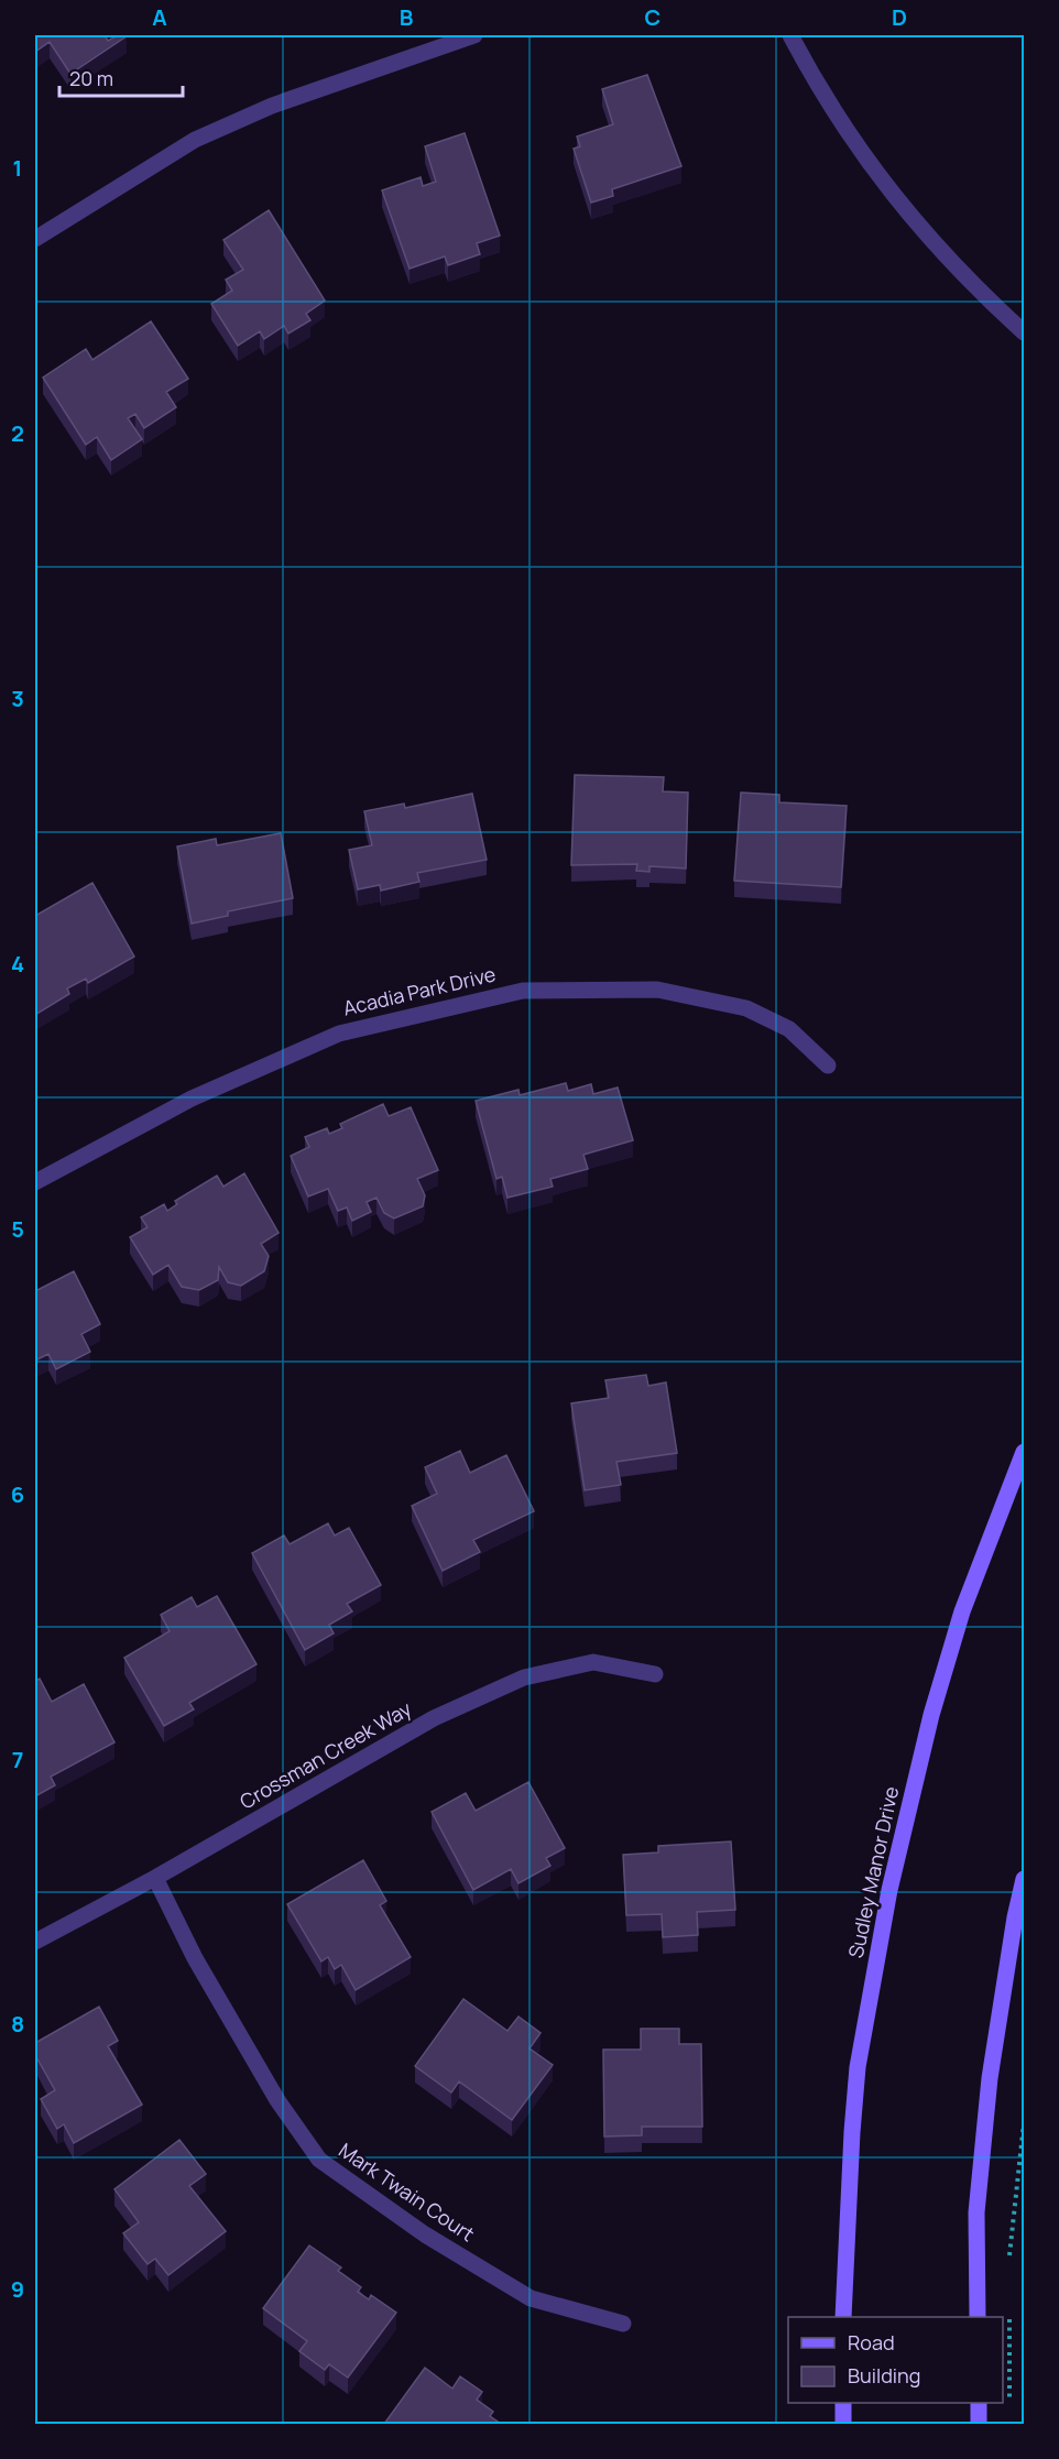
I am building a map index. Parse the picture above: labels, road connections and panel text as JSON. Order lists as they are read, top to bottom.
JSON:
{
  "streets": {
    "main road": ["Sudley Manor Drive"],
    "street": ["Acadia Park Drive", "Crossman Creek Way", "Mark Twain Court"]
  },
  "crossings": [
    ["Crossman Creek Way", "Mark Twain Court"]
  ],
  "legend": ["Road", "Building"],
  "scale_bar": "20 m",
  "grid": {
    "columns": [
      "A",
      "B",
      "C",
      "D"
    ],
    "rows": [
      "1",
      "2",
      "3",
      "4",
      "5",
      "6",
      "7",
      "8",
      "9"
    ]
  }
}
